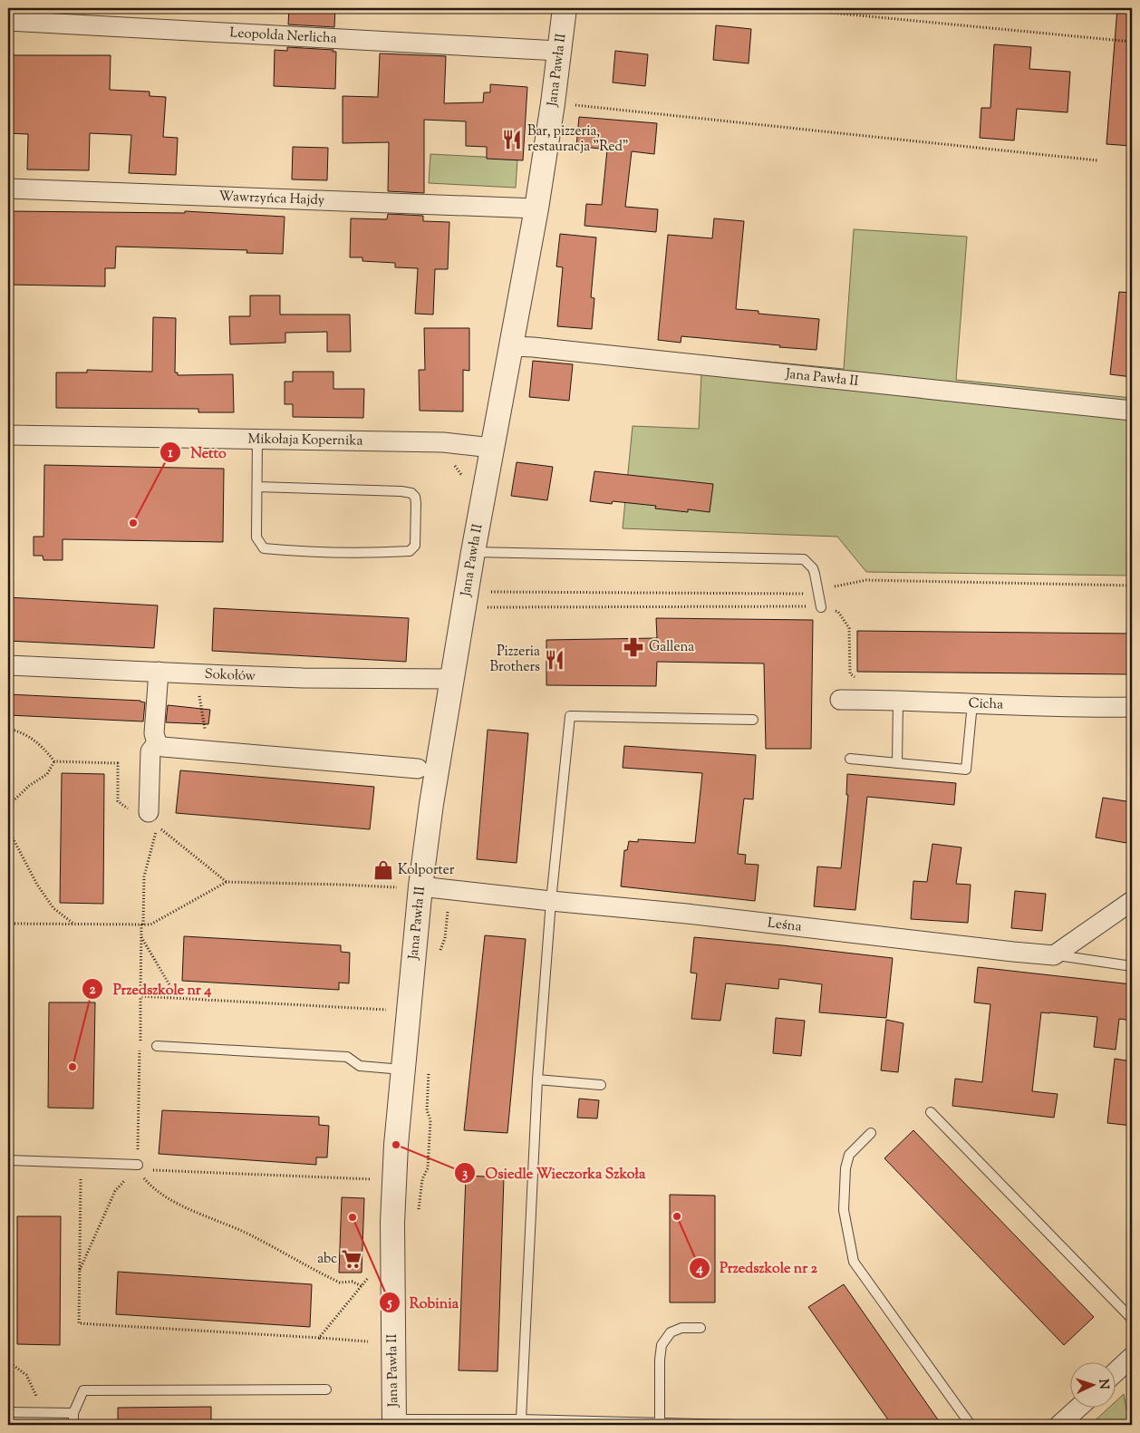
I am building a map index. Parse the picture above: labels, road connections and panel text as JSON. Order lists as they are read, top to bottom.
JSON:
{
  "streets": {
    "street": [
      "Leopolda Nerlicha",
      "Jana Pawła II",
      "Wawrzyńca Hajdy",
      "Mikołaja Kopernika",
      "Sokołów",
      "Cicha",
      "Leśna"
    ]
  },
  "crossings": [
    ["Leopolda Nerlicha", "Jana Pawła II"],
    ["Jana Pawła II", "Wawrzyńca Hajdy"],
    ["Jana Pawła II", "Mikołaja Kopernika"],
    ["Jana Pawła II", "Sokołów"],
    ["Jana Pawła II", "Leśna"]
  ],
  "places": {
    "restaurant": ["Bar, pizzeria, restauracja \"Red\"", "Pizzeria Brothers"],
    "other": [
      "Netto",
      "Przedszkole nr 4",
      "Osiedle Wieczorka Szkoła",
      "Przedszkole nr 2",
      "Robinia"
    ],
    "pharmacy": ["Gallena"],
    "shop": ["Kolporter"],
    "supermarket": ["abc"]
  },
  "north": "right"
}
